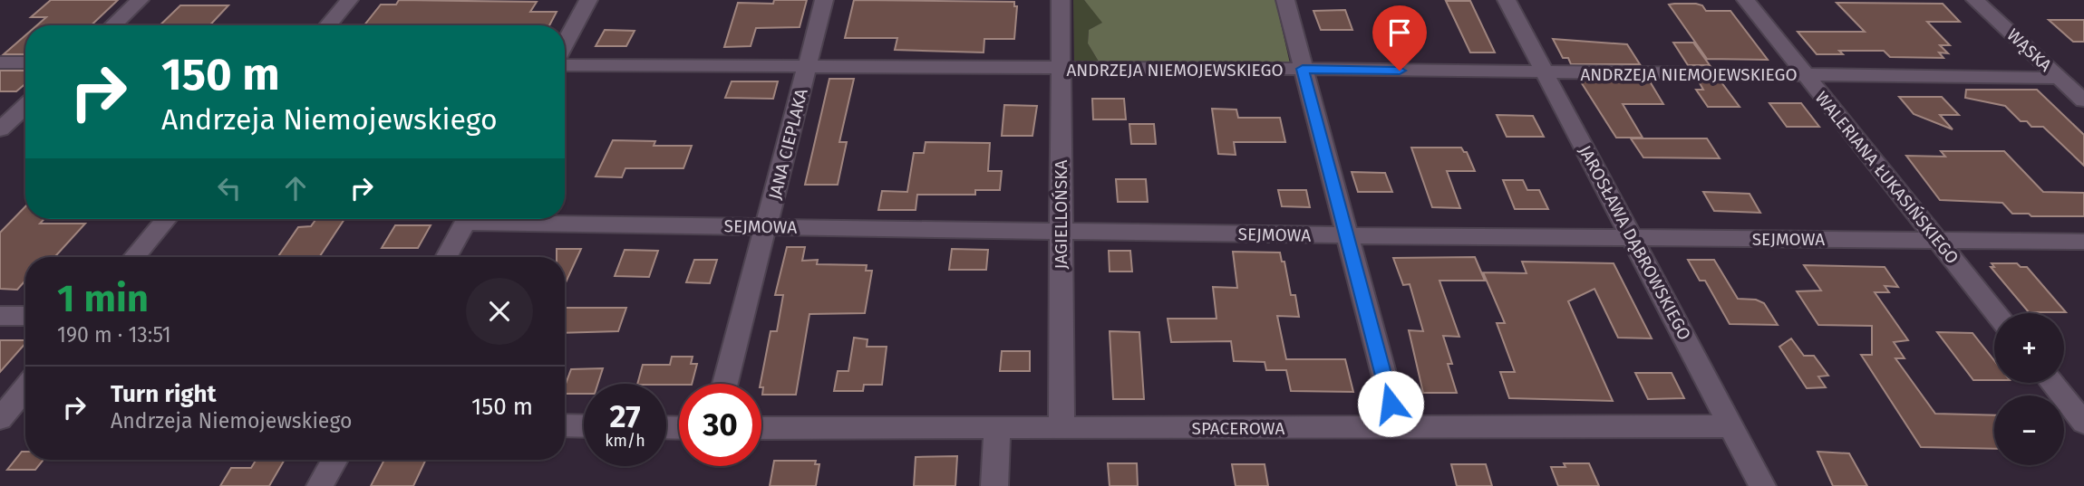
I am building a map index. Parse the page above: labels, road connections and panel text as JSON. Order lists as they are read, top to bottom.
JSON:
{
  "streets": {
    "street": [
      "WĄSKA",
      "ANDRZEJA NIEMOJEWSKIEGO",
      "JANA CIEPLAKA",
      "WALERIANA ŁUKASIŃSKIEGO",
      "JAGIELLOŃSKA",
      "SEJMOWA",
      "JAROSŁAWA DĄBROWSKIEGO",
      "SPACEROWA"
    ]
  },
  "crossings": [
    ["WĄSKA", "ANDRZEJA NIEMOJEWSKIEGO"],
    ["ANDRZEJA NIEMOJEWSKIEGO", "JANA CIEPLAKA"],
    ["ANDRZEJA NIEMOJEWSKIEGO", "WALERIANA ŁUKASIŃSKIEGO"],
    ["ANDRZEJA NIEMOJEWSKIEGO", "JAGIELLOŃSKA"],
    ["ANDRZEJA NIEMOJEWSKIEGO", "JAROSŁAWA DĄBROWSKIEGO"],
    ["JANA CIEPLAKA", "SEJMOWA"],
    ["WALERIANA ŁUKASIŃSKIEGO", "SEJMOWA"],
    ["JAGIELLOŃSKA", "SEJMOWA"],
    ["JAGIELLOŃSKA", "SPACEROWA"],
    ["SEJMOWA", "JAROSŁAWA DĄBROWSKIEGO"],
    ["JAROSŁAWA DĄBROWSKIEGO", "SPACEROWA"]
  ],
  "page": {
    "turn": ["150 m", "Andrzeja Niemojewskiego"],
    "heading": ["1 min", "190 m · 13:51"],
    "map_buttons": ["+", "−"],
    "list": [
      {
        "name": "Turn right",
        "note": "Andrzeja Niemojewskiego",
        "value": "150 m"
      }
    ],
    "speed": "27 km/h",
    "limit": "30"
  }
}
